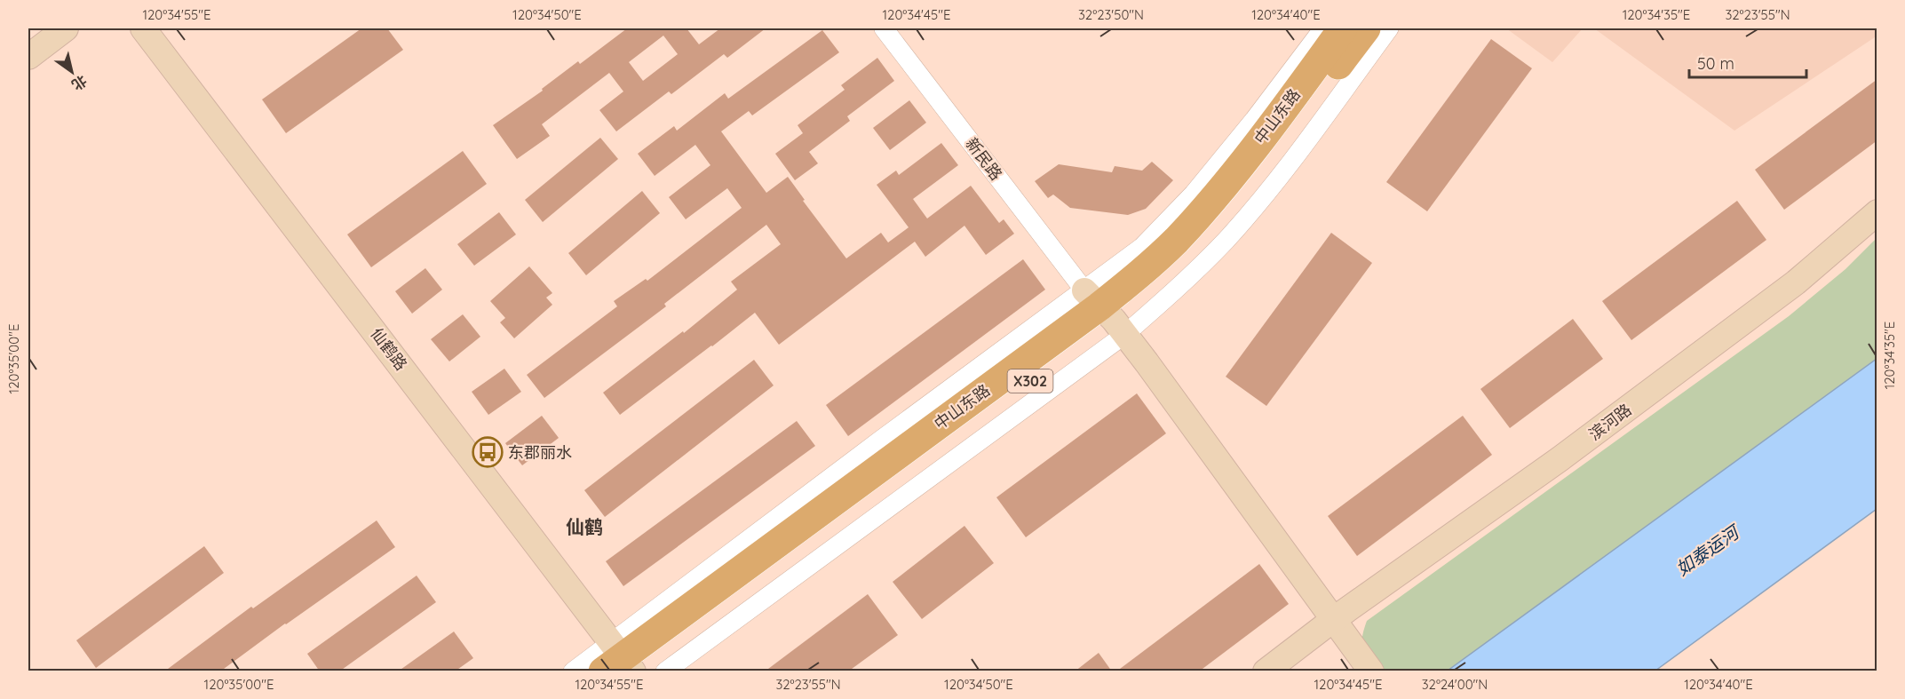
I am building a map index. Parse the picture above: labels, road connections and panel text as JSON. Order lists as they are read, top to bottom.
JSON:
{
  "streets": {
    "main road": ["中山东路", "X302"],
    "street": ["新民路", "仙鹤路", "滨河路"]
  },
  "crossings": [
    ["中山东路", "新民路"],
    ["中山东路", "仙鹤路"]
  ],
  "districts": ["仙鹤"],
  "water": ["如泰运河"],
  "places": {
    "bus stop": ["东郡丽水"]
  },
  "scale_bar": "50 m",
  "north": "bottom right",
  "coordinates": [
    "120°34'55\"E",
    "120°34'50\"E",
    "120°34'45\"E",
    "32°23'50\"N",
    "120°34'40\"E",
    "120°34'35\"E",
    "32°23'55\"N",
    "120°35'00\"E",
    "32°24'00\"N"
  ]
}
